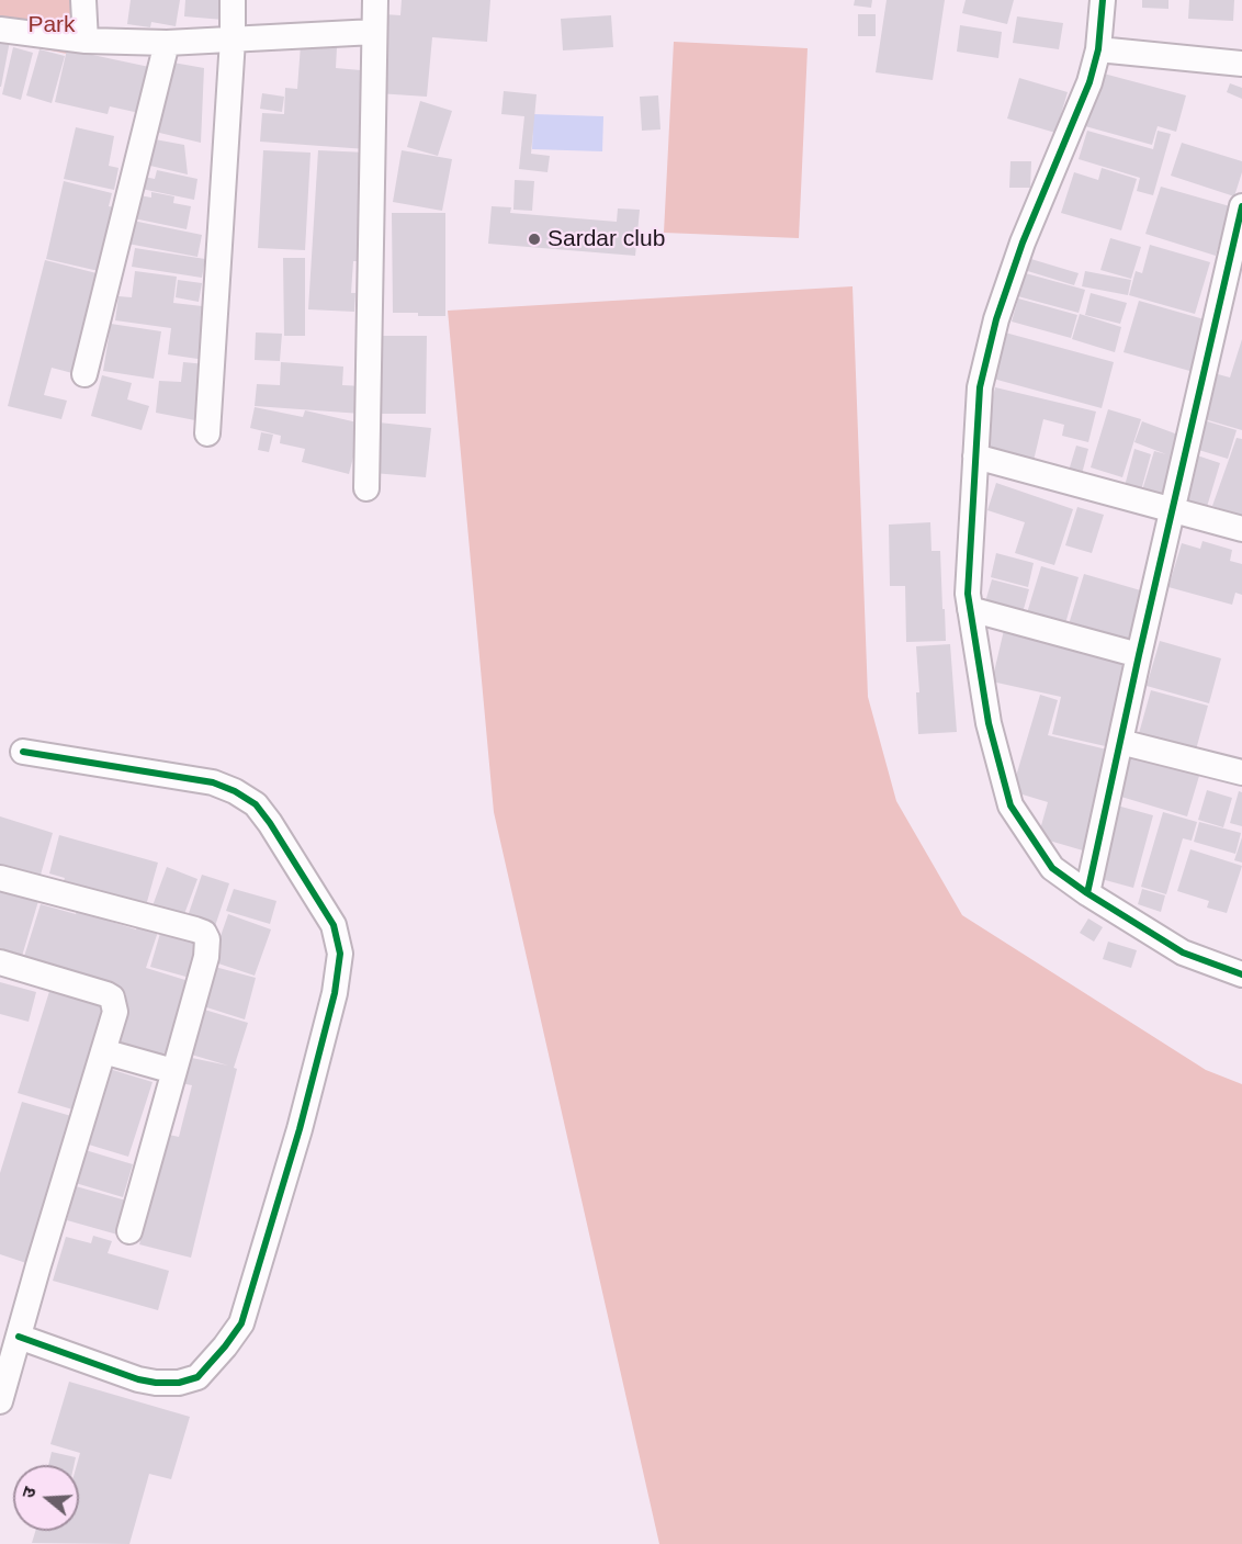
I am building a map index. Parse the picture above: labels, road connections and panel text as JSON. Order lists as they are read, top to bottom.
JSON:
{
  "parks": ["Park"],
  "places": ["Sardar club"],
  "north": "left"
}
